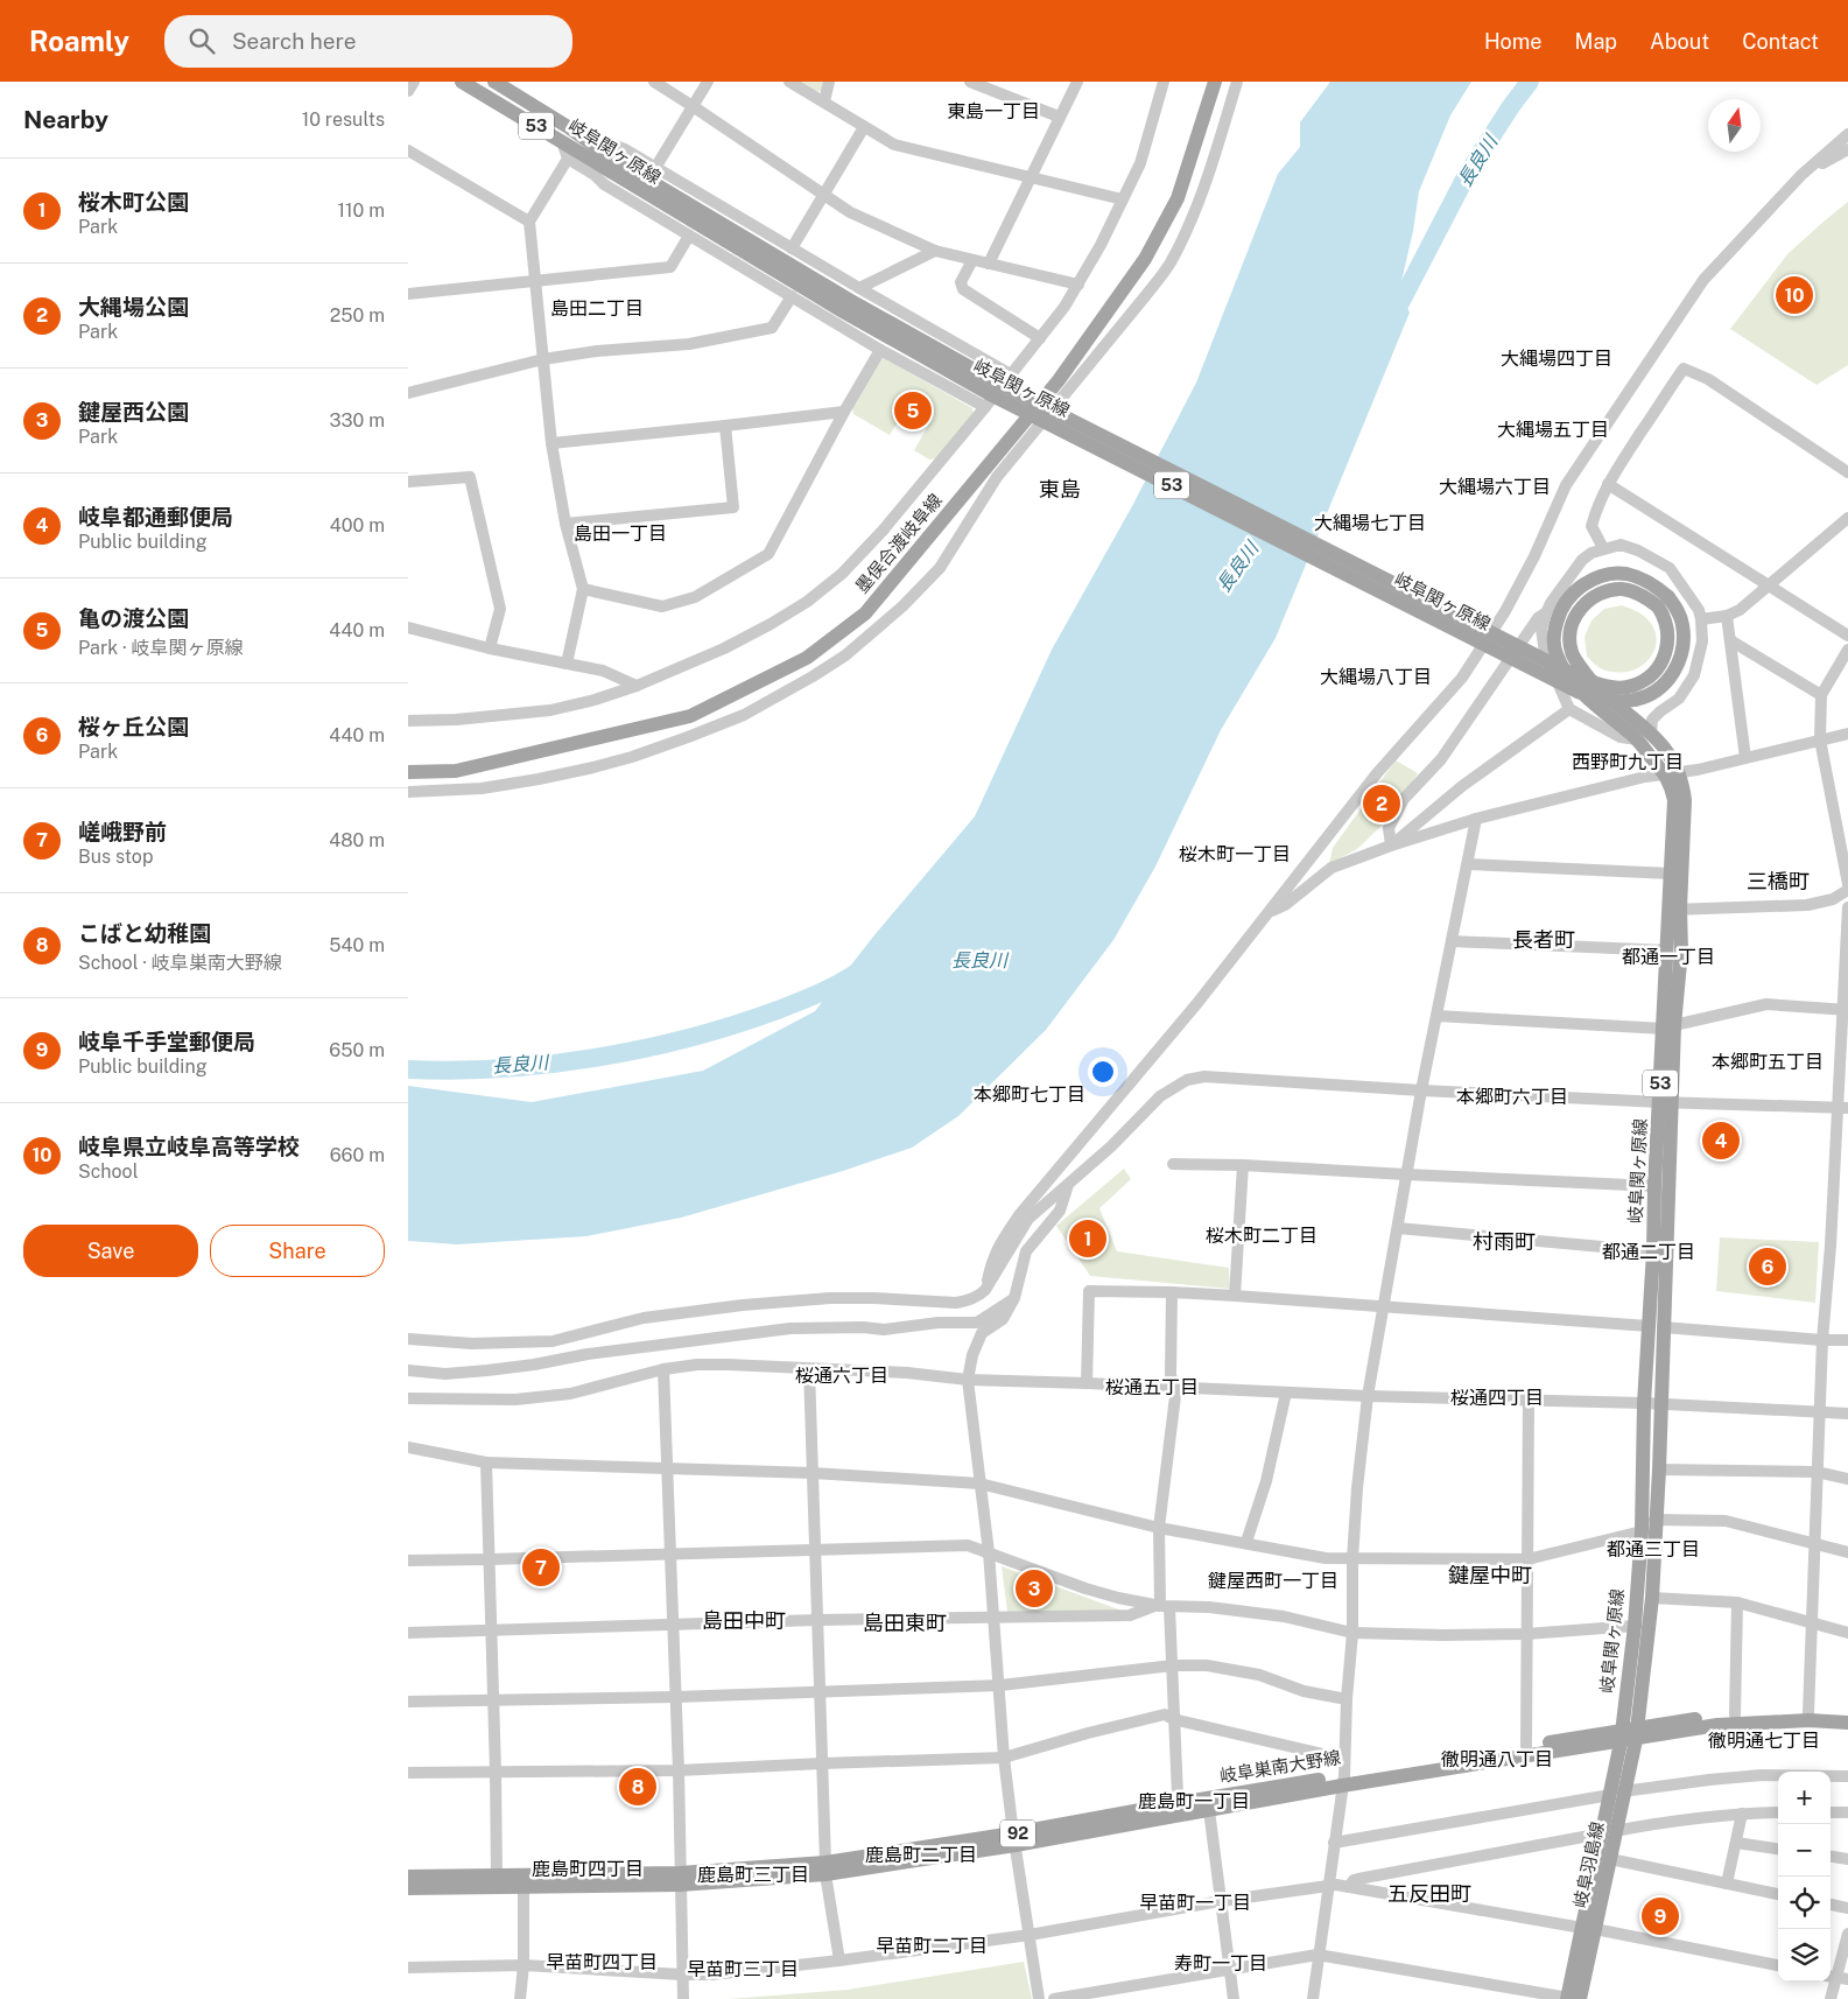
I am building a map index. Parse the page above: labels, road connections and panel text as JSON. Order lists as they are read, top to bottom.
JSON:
{
  "streets": {
    "main road": [
      "53",
      "岐阜関ヶ原線",
      "墨俣合渡岐阜線",
      "岐阜巣南大野線",
      "92",
      "岐阜羽島線"
    ]
  },
  "crossings": [
    ["岐阜関ヶ原線", "岐阜巣南大野線"],
    ["岐阜関ヶ原線", "岐阜羽島線"],
    ["岐阜巣南大野線", "岐阜羽島線"]
  ],
  "districts": [
    "東島一丁目",
    "島田二丁目",
    "大縄場四丁目",
    "大縄場五丁目",
    "大縄場六丁目",
    "東島",
    "大縄場七丁目",
    "島田一丁目",
    "大縄場八丁目",
    "西野町九丁目",
    "桜木町一丁目",
    "三橋町",
    "長者町",
    "都通一丁目",
    "本郷町五丁目",
    "本郷町七丁目",
    "本郷町六丁目",
    "桜木町二丁目",
    "村雨町",
    "都通二丁目",
    "桜通六丁目",
    "桜通五丁目",
    "桜通四丁目",
    "都通三丁目",
    "鍵屋中町",
    "鍵屋西町一丁目",
    "島田中町",
    "島田東町",
    "徹明通七丁目",
    "徹明通八丁目",
    "鹿島町一丁目",
    "鹿島町二丁目",
    "鹿島町四丁目",
    "鹿島町三丁目",
    "五反田町",
    "早苗町一丁目",
    "早苗町二丁目",
    "早苗町四丁目",
    "寿町一丁目",
    "早苗町三丁目"
  ],
  "water": ["長良川"],
  "north": "top",
  "page": {
    "header": "Roamly",
    "search": "Search here",
    "nav": [
      "Home",
      "Map",
      "About",
      "Contact"
    ],
    "heading": ["Nearby", "10 results"],
    "list": [
      {
        "mark": "1",
        "name": "桜木町公園",
        "note": "Park",
        "value": "110 m"
      },
      {
        "mark": "2",
        "name": "大縄場公園",
        "note": "Park",
        "value": "250 m"
      },
      {
        "mark": "3",
        "name": "鍵屋西公園",
        "note": "Park",
        "value": "330 m"
      },
      {
        "mark": "4",
        "name": "岐阜都通郵便局",
        "note": "Public building",
        "value": "400 m"
      },
      {
        "mark": "5",
        "name": "亀の渡公園",
        "note": "Park · 岐阜関ヶ原線",
        "value": "440 m"
      },
      {
        "mark": "6",
        "name": "桜ヶ丘公園",
        "note": "Park",
        "value": "440 m"
      },
      {
        "mark": "7",
        "name": "嵯峨野前",
        "note": "Bus stop",
        "value": "480 m"
      },
      {
        "mark": "8",
        "name": "こばと幼稚園",
        "note": "School · 岐阜巣南大野線",
        "value": "540 m"
      },
      {
        "mark": "9",
        "name": "岐阜千手堂郵便局",
        "note": "Public building",
        "value": "650 m"
      },
      {
        "mark": "10",
        "name": "岐阜県立岐阜高等学校",
        "note": "School",
        "value": "660 m"
      }
    ],
    "pins": [
      "10",
      "5",
      "2",
      "4",
      "1",
      "6",
      "7",
      "3",
      "8",
      "9"
    ],
    "buttons": ["Save", "Share"],
    "map_buttons": ["+", "−"]
  }
}
